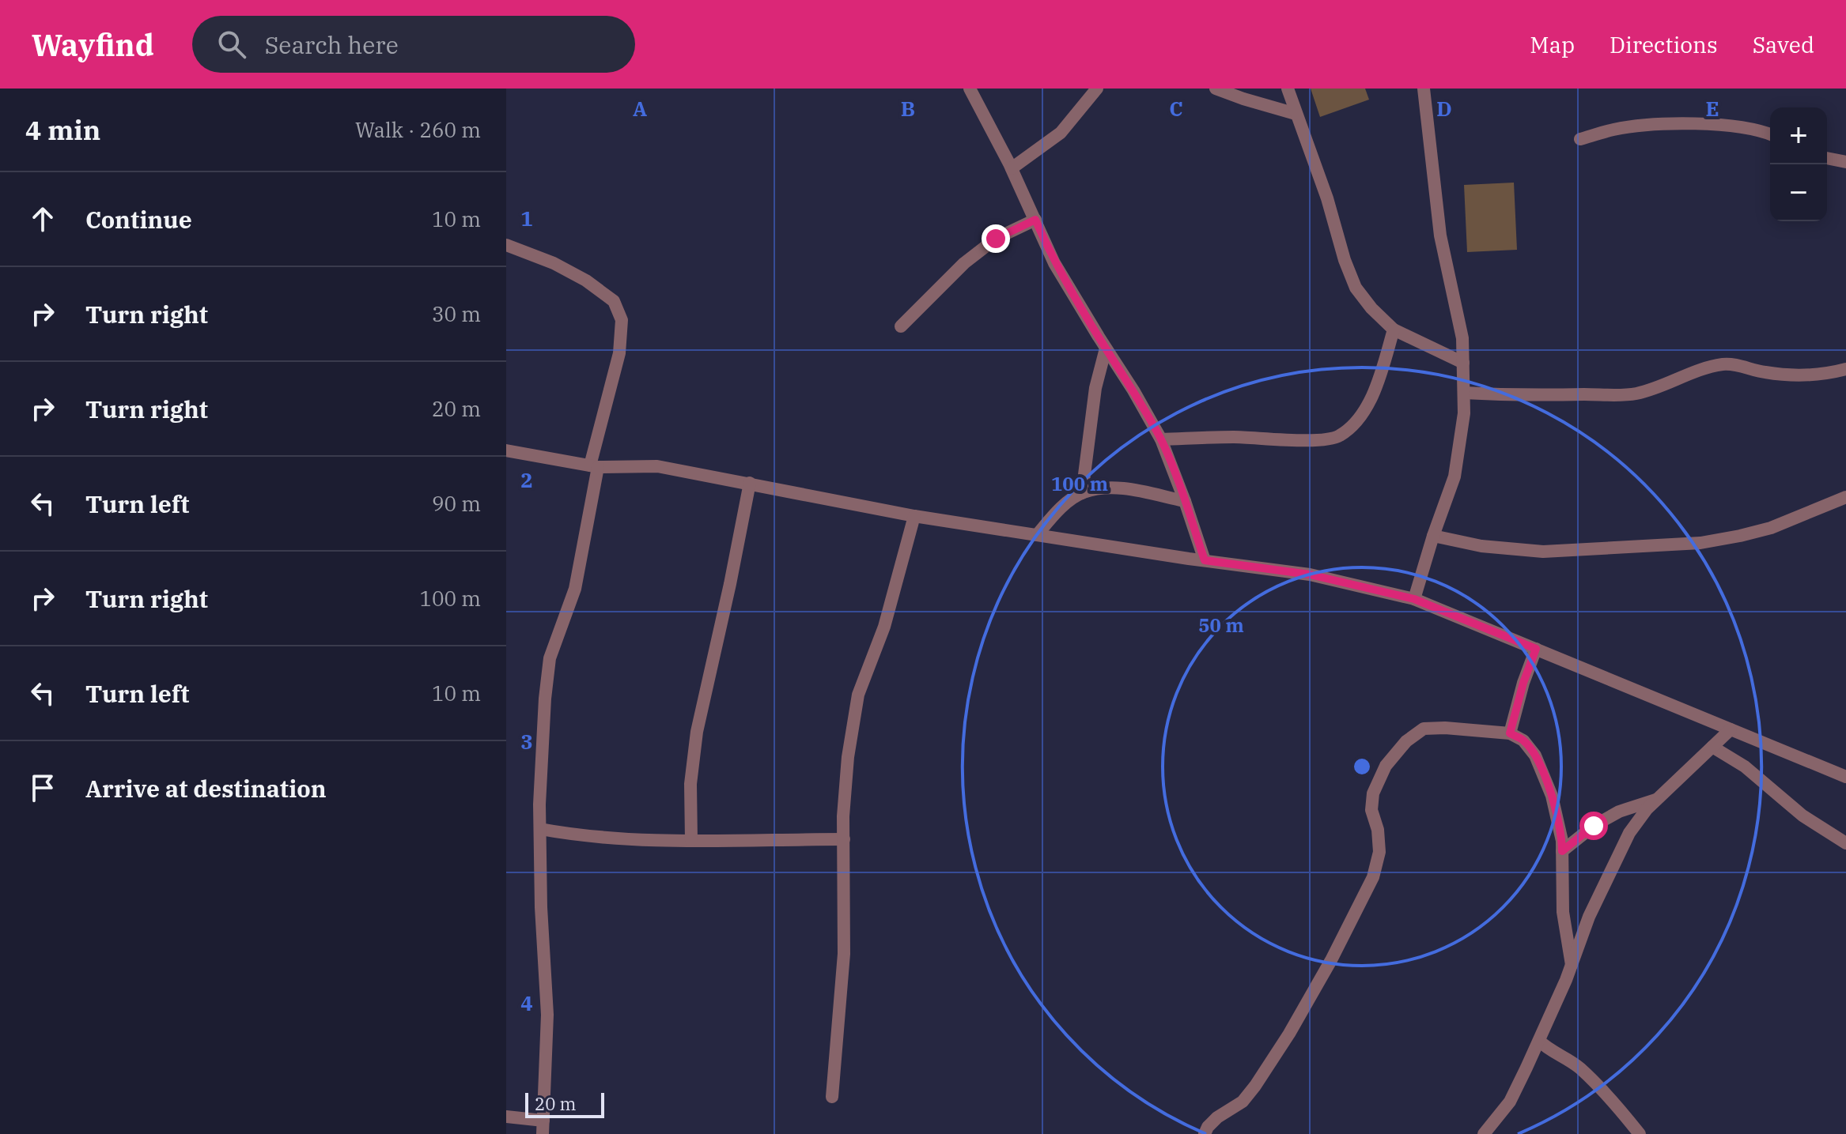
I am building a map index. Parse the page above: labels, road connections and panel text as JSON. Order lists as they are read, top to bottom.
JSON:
{
  "scale_bar": "20 m",
  "page": {
    "header": "Wayfind",
    "search": "Search here",
    "nav": ["Map", "Directions", "Saved"],
    "heading": ["4 min", "Walk · 260 m"],
    "map_buttons": ["+", "−"],
    "list": [
      ["Continue", "10 m"],
      ["Turn right", "30 m"],
      ["Turn right", "20 m"],
      ["Turn left", "90 m"],
      ["Turn right", "100 m"],
      ["Turn left", "10 m"],
      "Arrive at destination"
    ],
    "scale": "20 m"
  },
  "grid": {
    "columns": [
      "A",
      "B",
      "C",
      "D",
      "E"
    ],
    "rows": [
      "1",
      "2",
      "3",
      "4"
    ]
  },
  "rings": ["100 m", "50 m"]
}
